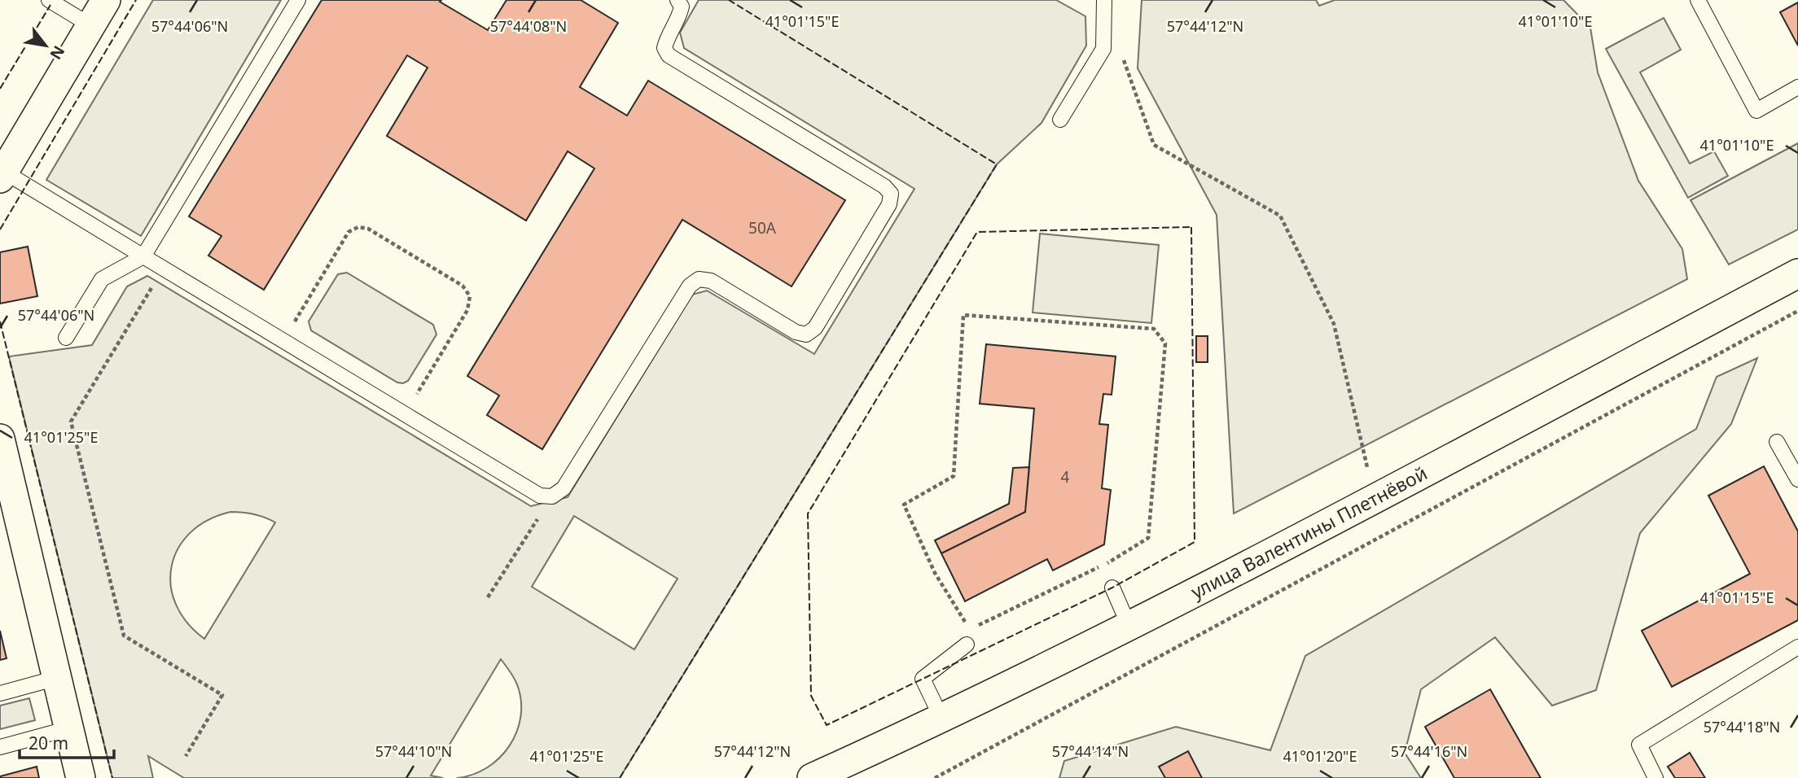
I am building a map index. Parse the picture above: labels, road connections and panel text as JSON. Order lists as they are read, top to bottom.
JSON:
{
  "streets": {
    "street": ["улица Валентины Плетнёвой"]
  },
  "house_numbers": ["50А", "4"],
  "scale_bar": "20 m",
  "north": "bottom right",
  "coordinates": [
    "41°01'15\"E",
    "41°01'10\"E",
    "57°44'06\"N",
    "57°44'08\"N",
    "57°44'12\"N",
    "41°01'25\"E",
    "57°44'18\"N",
    "57°44'10\"N",
    "57°44'14\"N",
    "57°44'16\"N",
    "41°01'20\"E"
  ]
}
